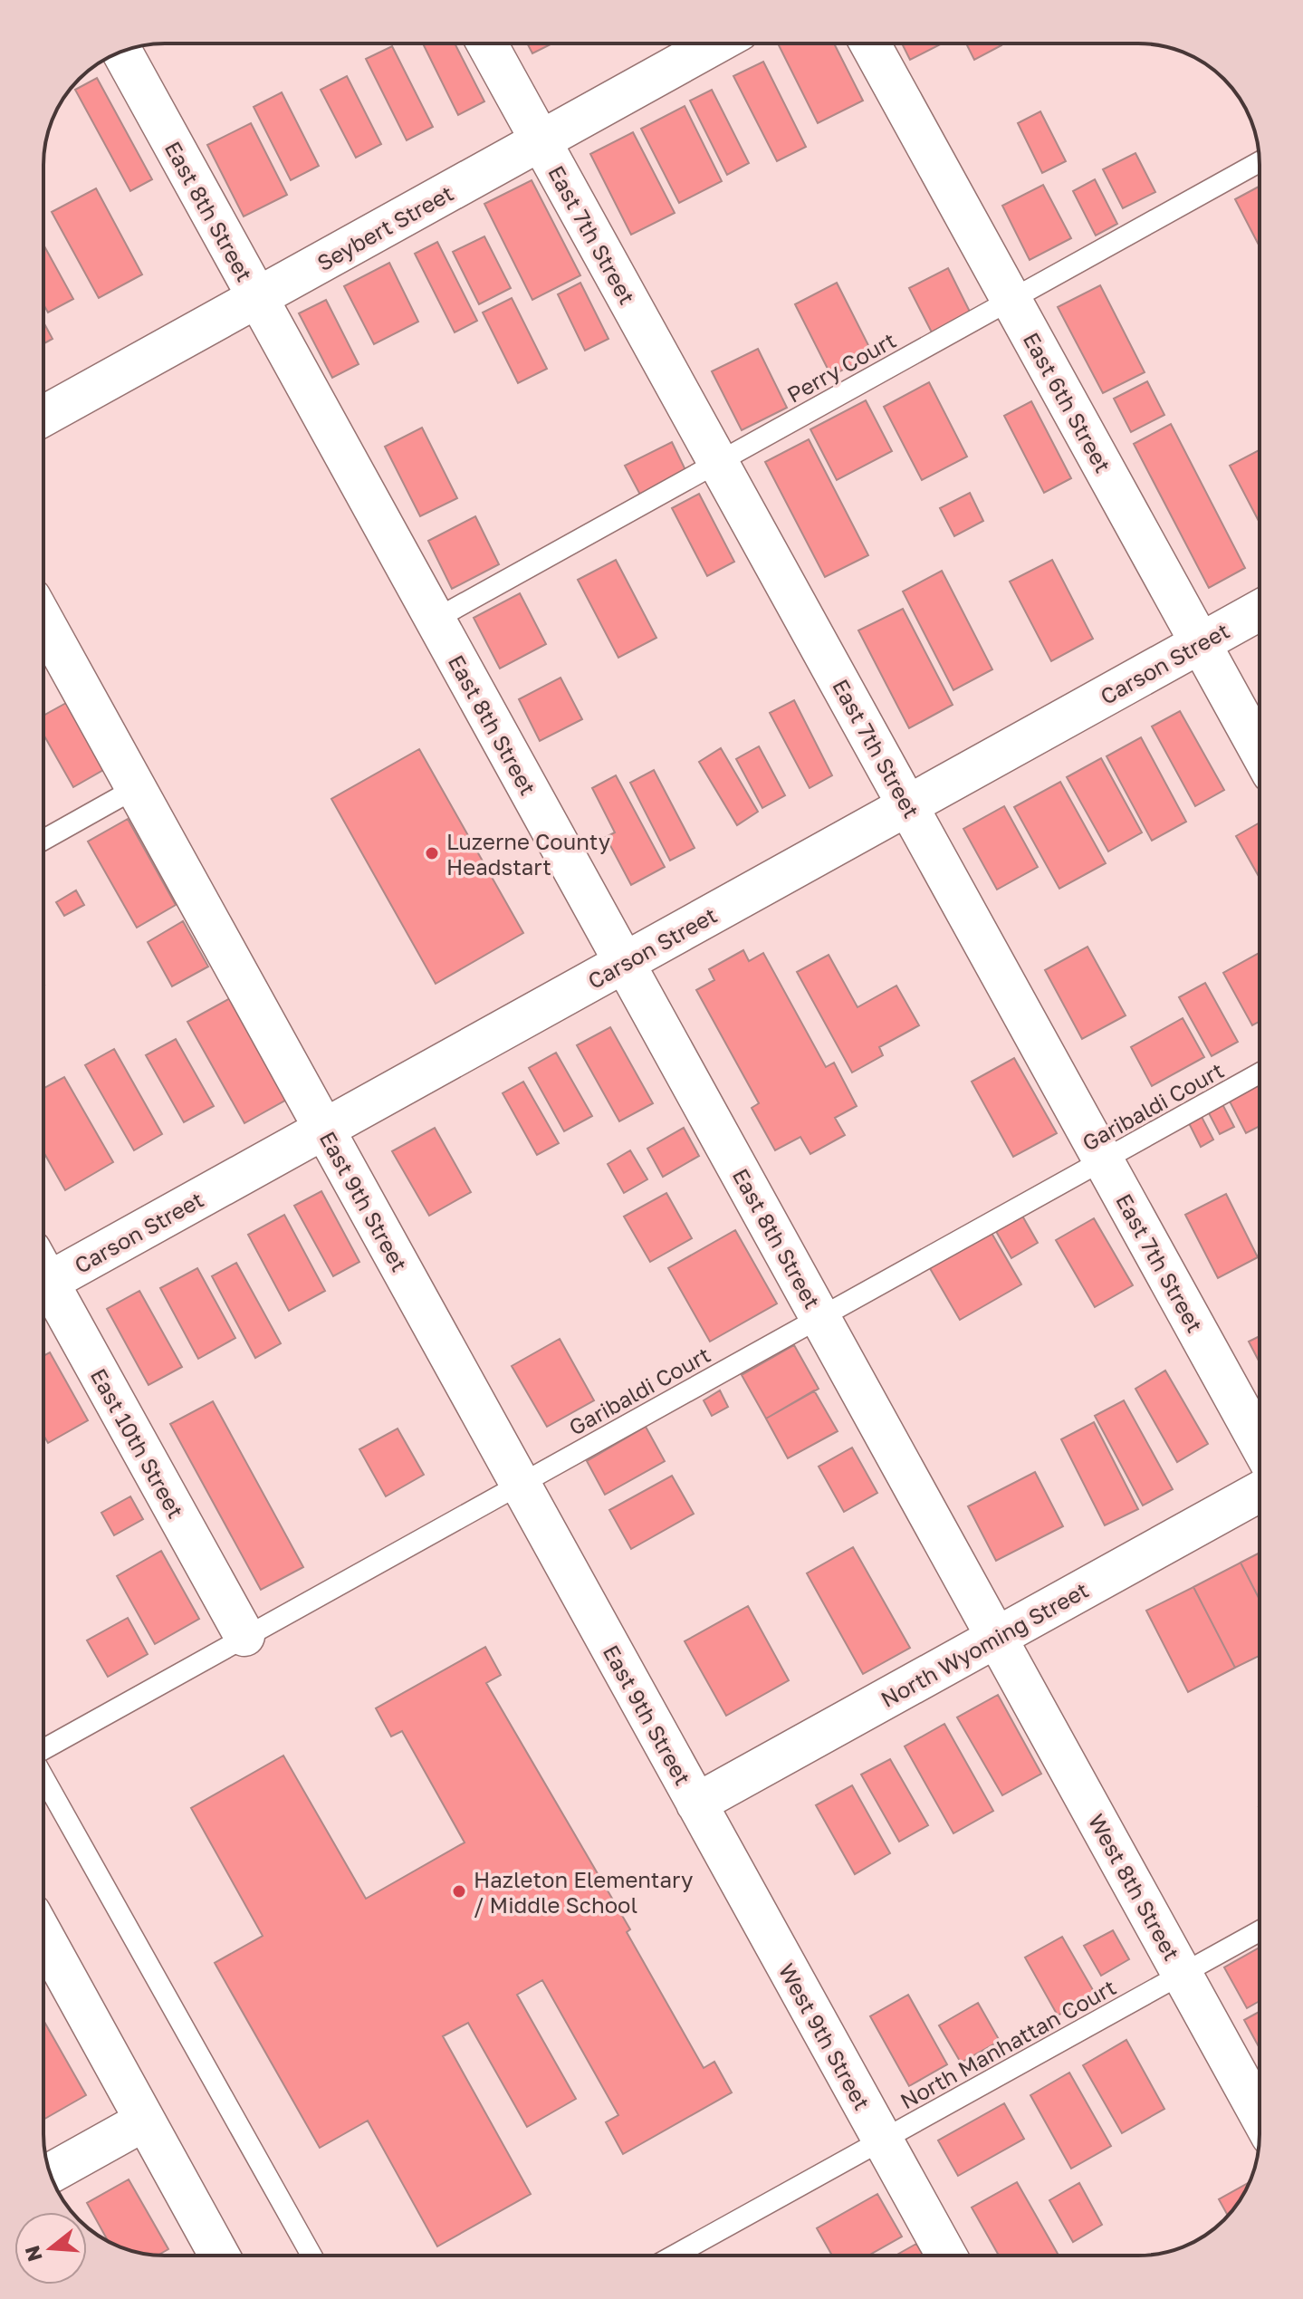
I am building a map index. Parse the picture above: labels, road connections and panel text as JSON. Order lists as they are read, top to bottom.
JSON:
{
  "streets": {
    "street": [
      "East 8th Street",
      "Seybert Street",
      "East 7th Street",
      "East 6th Street",
      "Carson Street",
      "East 9th Street",
      "East 10th Street",
      "North Wyoming Street",
      "West 8th Street",
      "West 9th Street"
    ],
    "lane": ["Perry Court", "Garibaldi Court", "North Manhattan Court"]
  },
  "crossings": [
    ["East 8th Street", "Seybert Street"],
    ["East 8th Street", "Perry Court"],
    ["East 8th Street", "Carson Street"],
    ["East 8th Street", "Garibaldi Court"],
    ["East 8th Street", "North Wyoming Street"],
    ["East 8th Street", "West 8th Street"],
    ["Seybert Street", "East 7th Street"],
    ["East 7th Street", "Perry Court"],
    ["East 7th Street", "Carson Street"],
    ["East 7th Street", "Garibaldi Court"],
    ["Perry Court", "East 6th Street"],
    ["East 6th Street", "Carson Street"],
    ["Carson Street", "East 9th Street"],
    ["Garibaldi Court", "East 9th Street"],
    ["Garibaldi Court", "East 10th Street"],
    ["East 9th Street", "North Wyoming Street"],
    ["East 9th Street", "West 9th Street"],
    ["North Wyoming Street", "West 8th Street"],
    ["North Wyoming Street", "West 9th Street"],
    ["West 8th Street", "North Manhattan Court"],
    ["West 9th Street", "North Manhattan Court"]
  ],
  "places": ["Luzerne County Headstart", "Hazleton Elementary / Middle School"],
  "north": "left"
}
